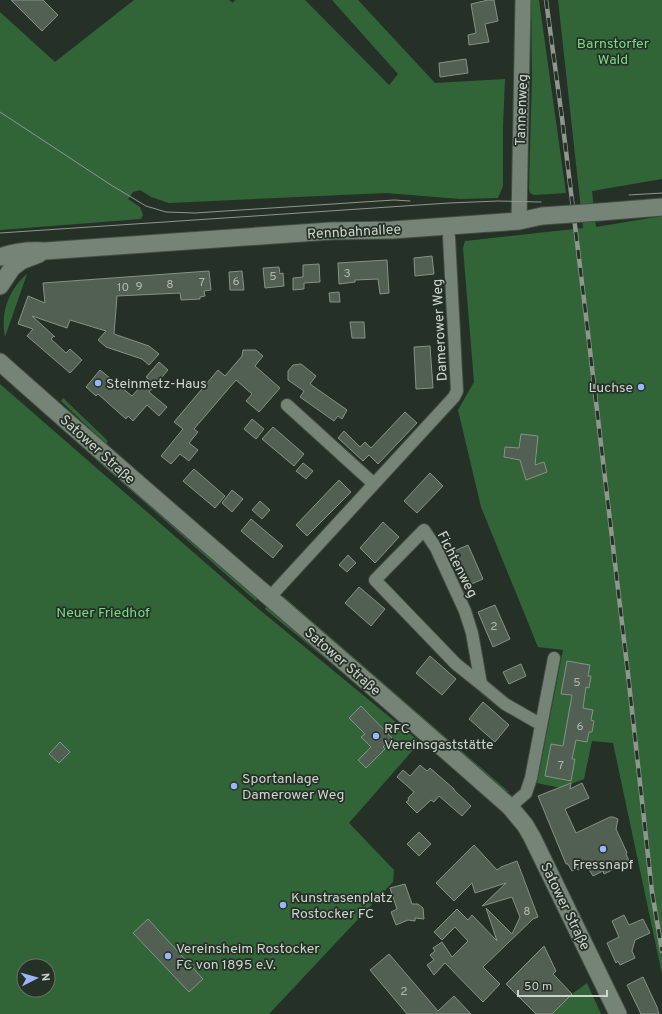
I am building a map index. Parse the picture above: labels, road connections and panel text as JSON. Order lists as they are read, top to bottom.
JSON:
{
  "streets": {
    "main road": ["Rennbahnallee", "Satower Straße"],
    "street": ["Tannenweg", "Damerower Weg", "Fichtenweg"]
  },
  "crossings": [
    ["Tannenweg", "Rennbahnallee"],
    ["Damerower Weg", "Satower Straße"]
  ],
  "parks": ["Barnstorfer Wald", "Neuer Friedhof"],
  "places": [
    "Steinmetz-Haus",
    "Luchse",
    "RFC Vereinsgaststätte",
    "Sportanlage Damerower Weg",
    "Fressnapf",
    "Kunstrasenplatz Rostocker FC",
    "Vereinsheim Rostocker FC von 1895 e.V."
  ],
  "house_numbers": [
    "3",
    "5",
    "6",
    "7",
    "8",
    "9",
    "10",
    "2",
    "5",
    "6",
    "7",
    "8",
    "2"
  ],
  "scale_bar": "50 m",
  "north": "right"
}
